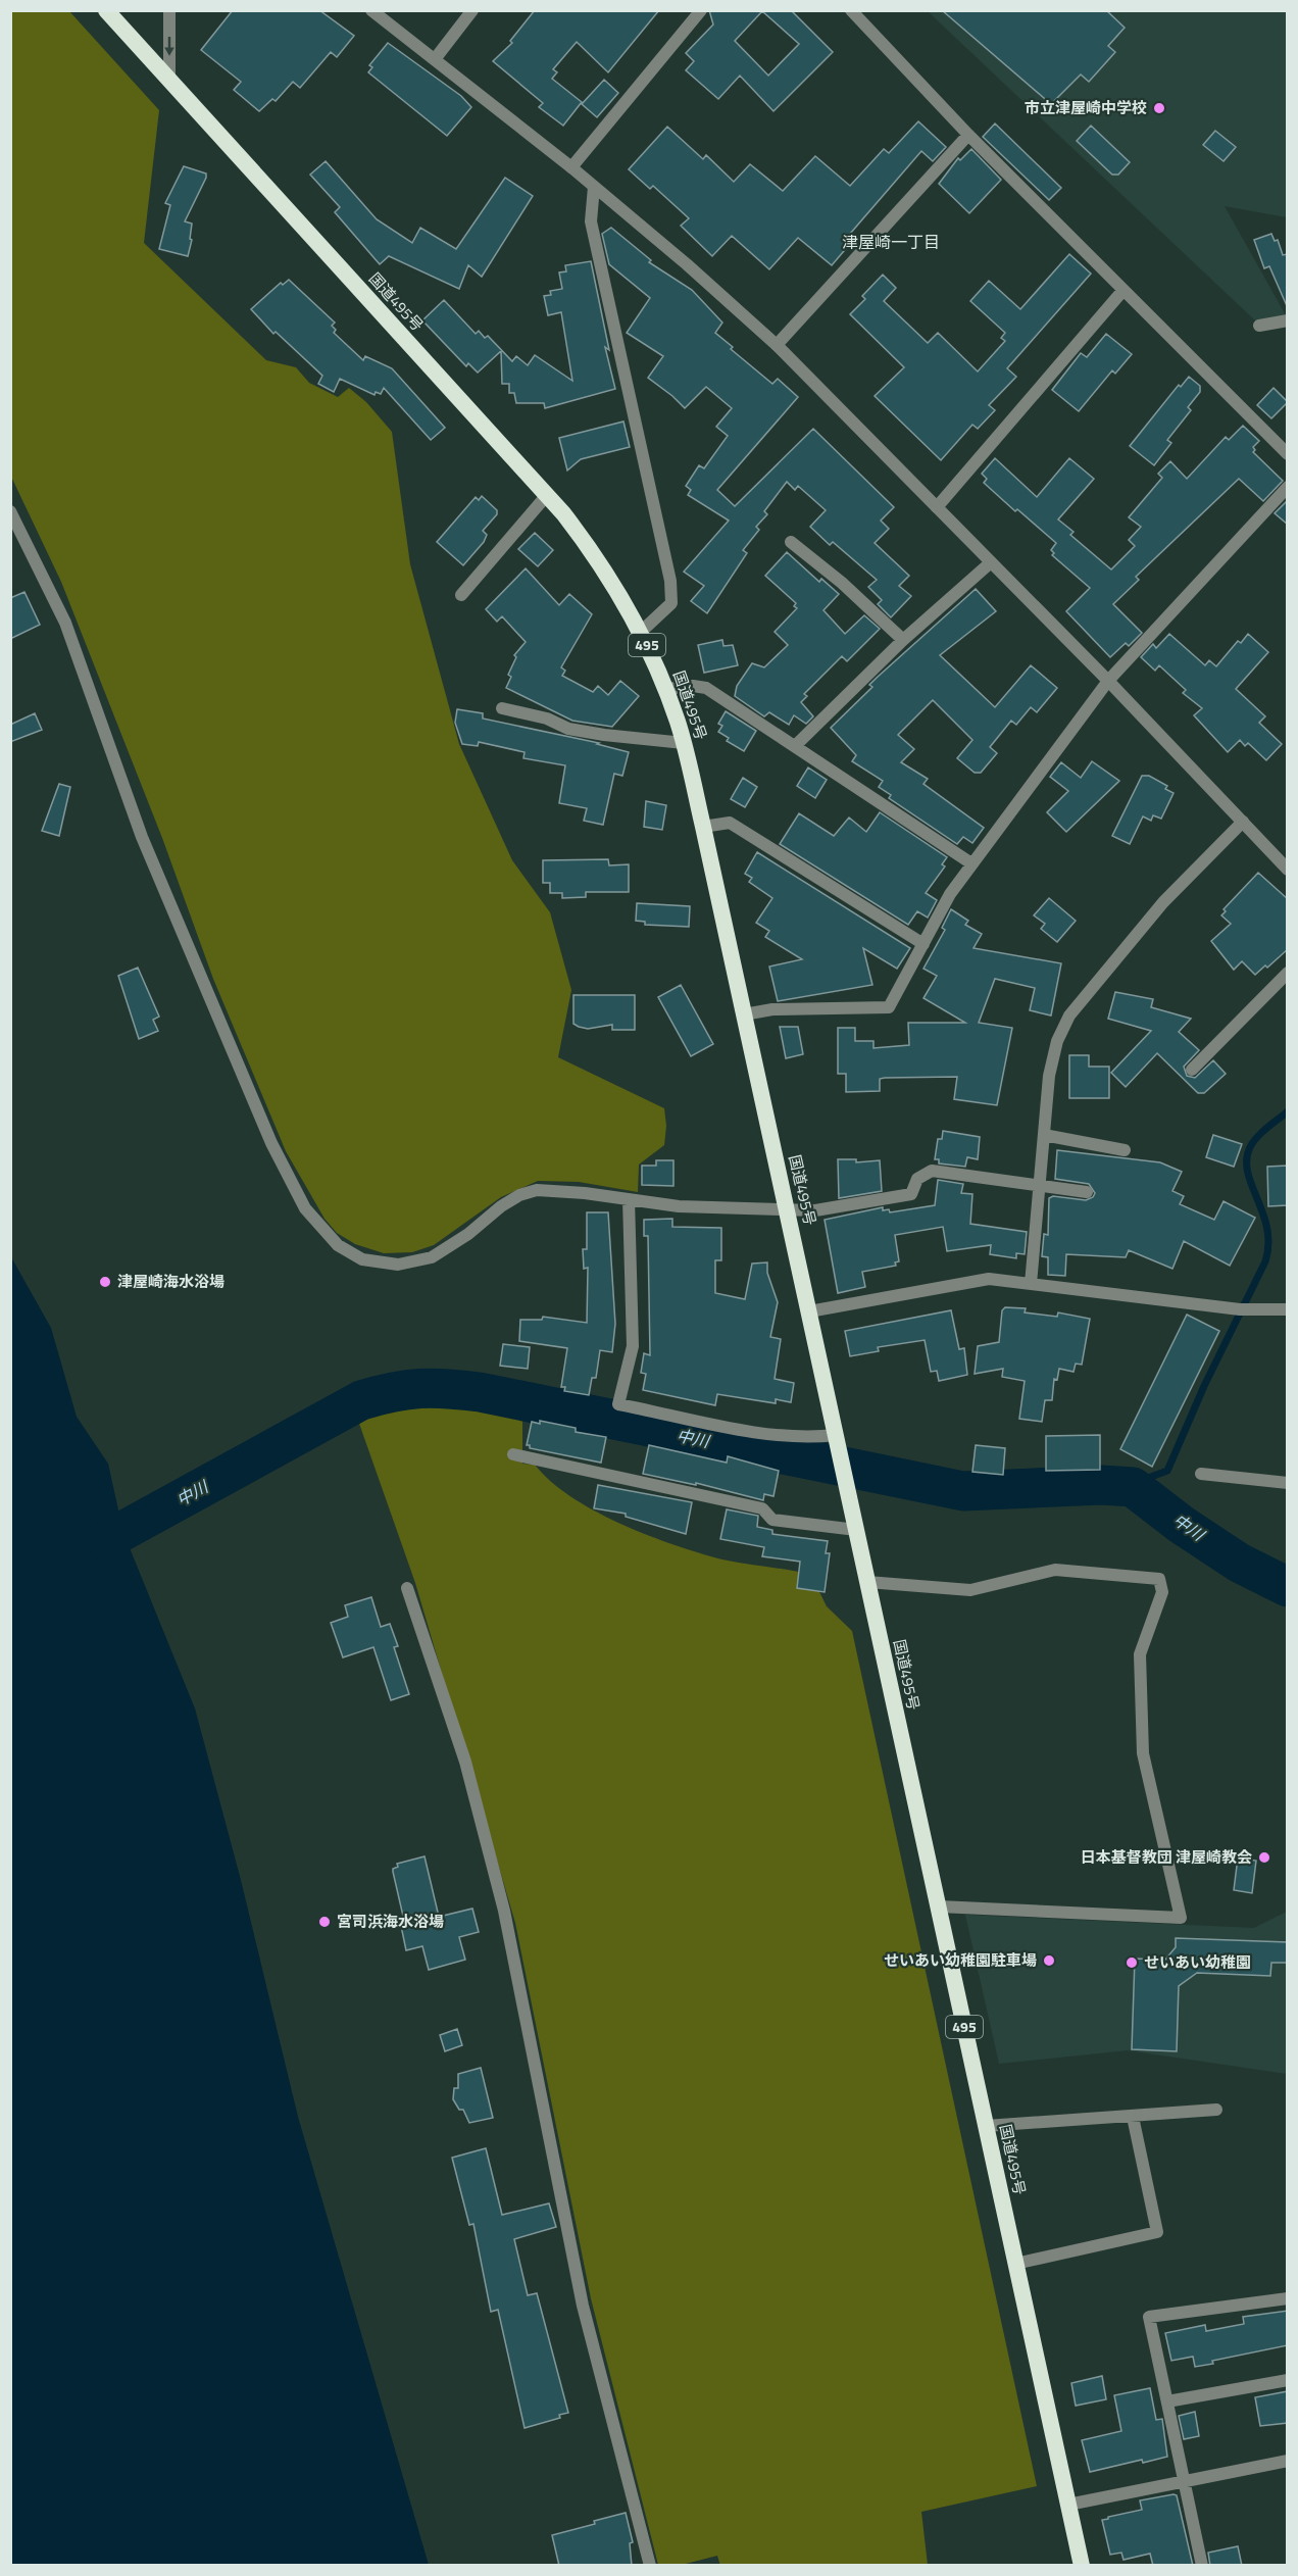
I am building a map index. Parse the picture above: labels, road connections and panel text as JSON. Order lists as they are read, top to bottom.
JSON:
{
  "streets": {
    "highway": ["国道495号", "495"]
  },
  "districts": ["津屋崎一丁目"],
  "water": ["中川"],
  "places": [
    "市立津屋崎中学校",
    "津屋崎海水浴場",
    "日本基督教団 津屋崎教会",
    "宮司浜海水浴場",
    "せいあい幼稚園駐車場",
    "せいあい幼稚園"
  ]
}
